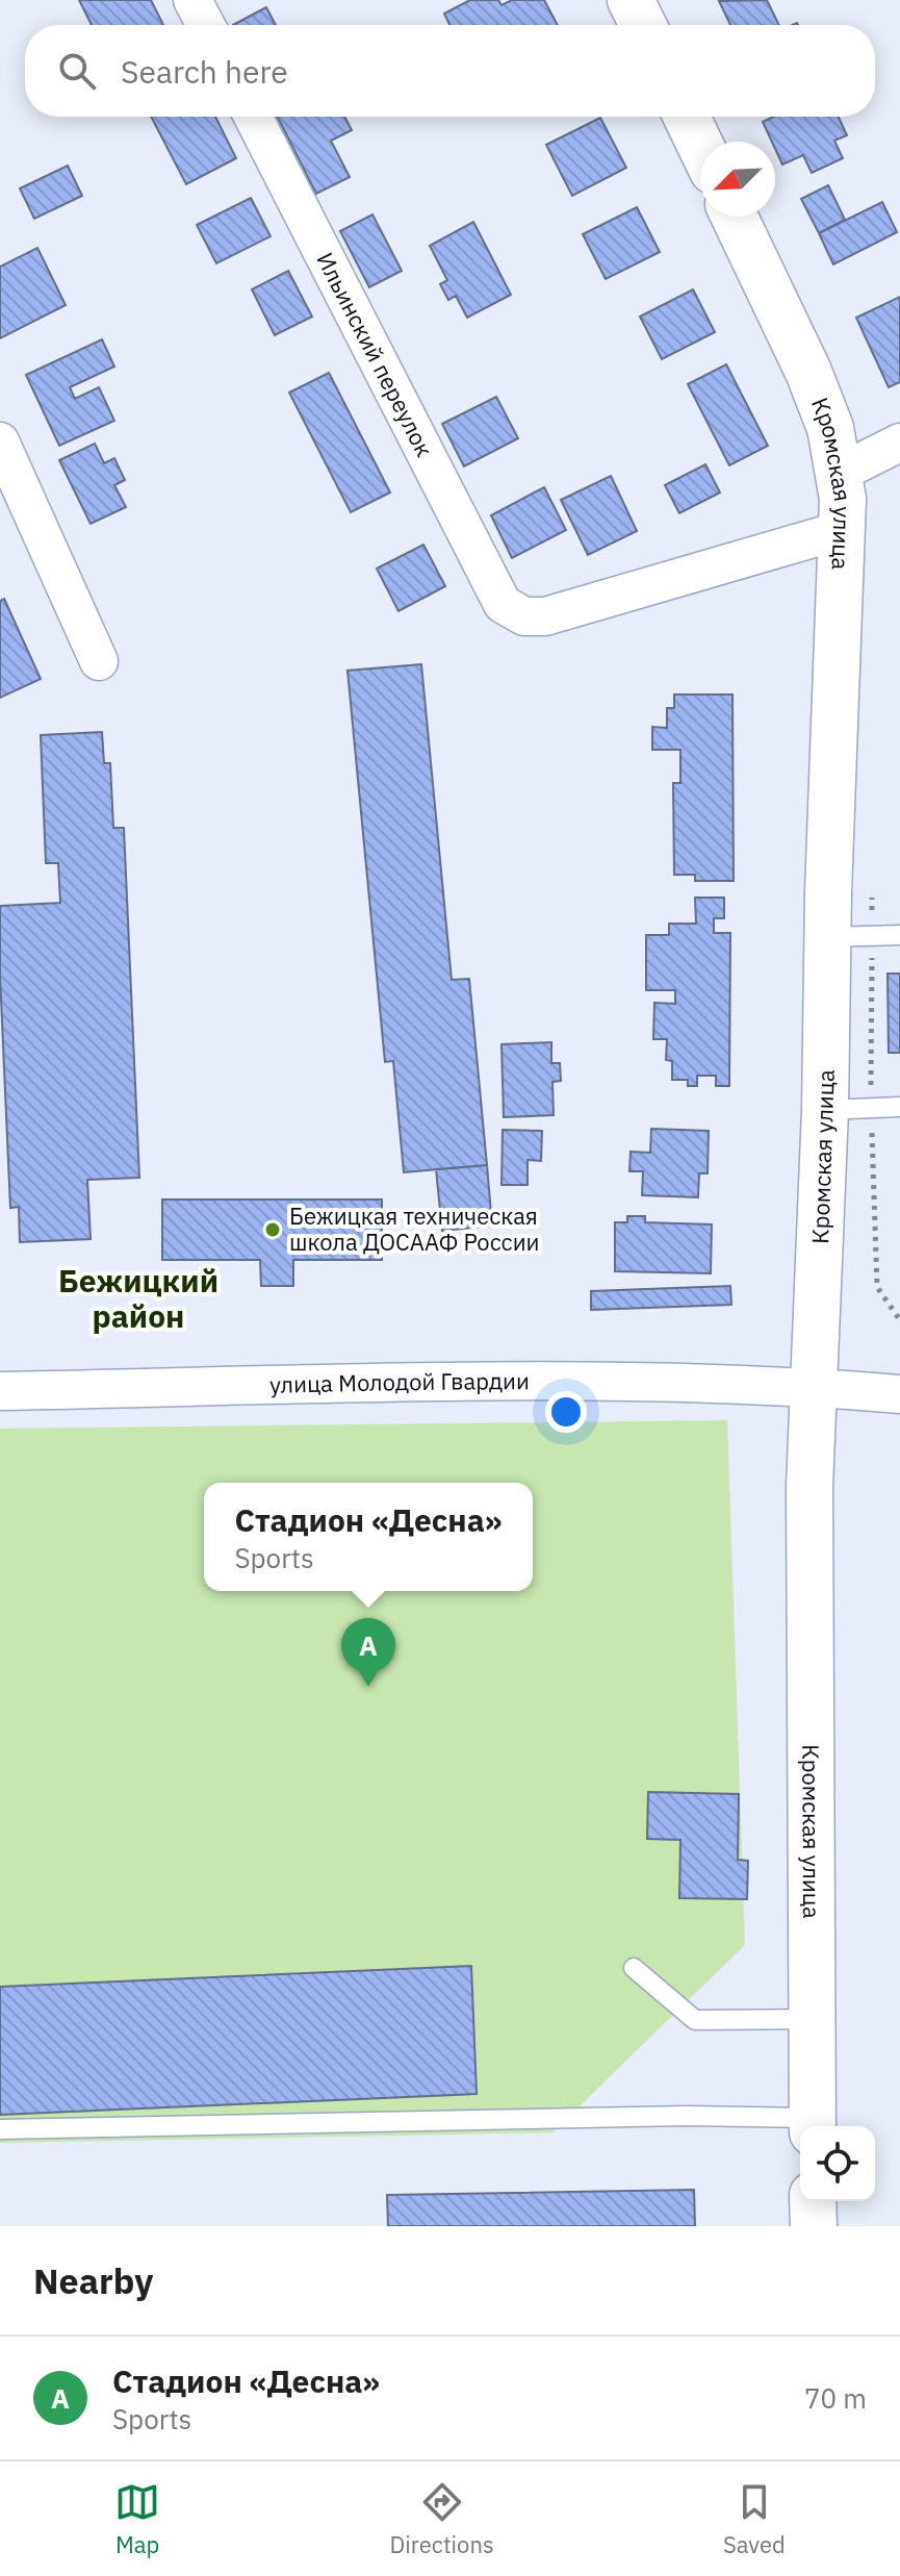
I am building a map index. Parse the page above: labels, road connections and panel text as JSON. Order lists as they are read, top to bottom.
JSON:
{
  "streets": {
    "street": ["Ильинский переулок", "Кромская улица", "улица Молодой Гвардии"]
  },
  "crossings": [
    ["Ильинский переулок", "Кромская улица"],
    ["Кромская улица", "улица Молодой Гвардии"]
  ],
  "districts": ["Бежицкий район"],
  "places": ["Бежицкая техническая школа ДОСААФ России"],
  "north": "bottom left",
  "page": {
    "search": "Search here",
    "popup": ["Стадион «Десна»", "Sports"],
    "pins": "A",
    "heading": "Nearby",
    "list": [
      {
        "mark": "A",
        "name": "Стадион «Десна»",
        "note": "Sports",
        "value": "70 m"
      }
    ],
    "nav": ["Map", "Directions", "Saved"]
  }
}
